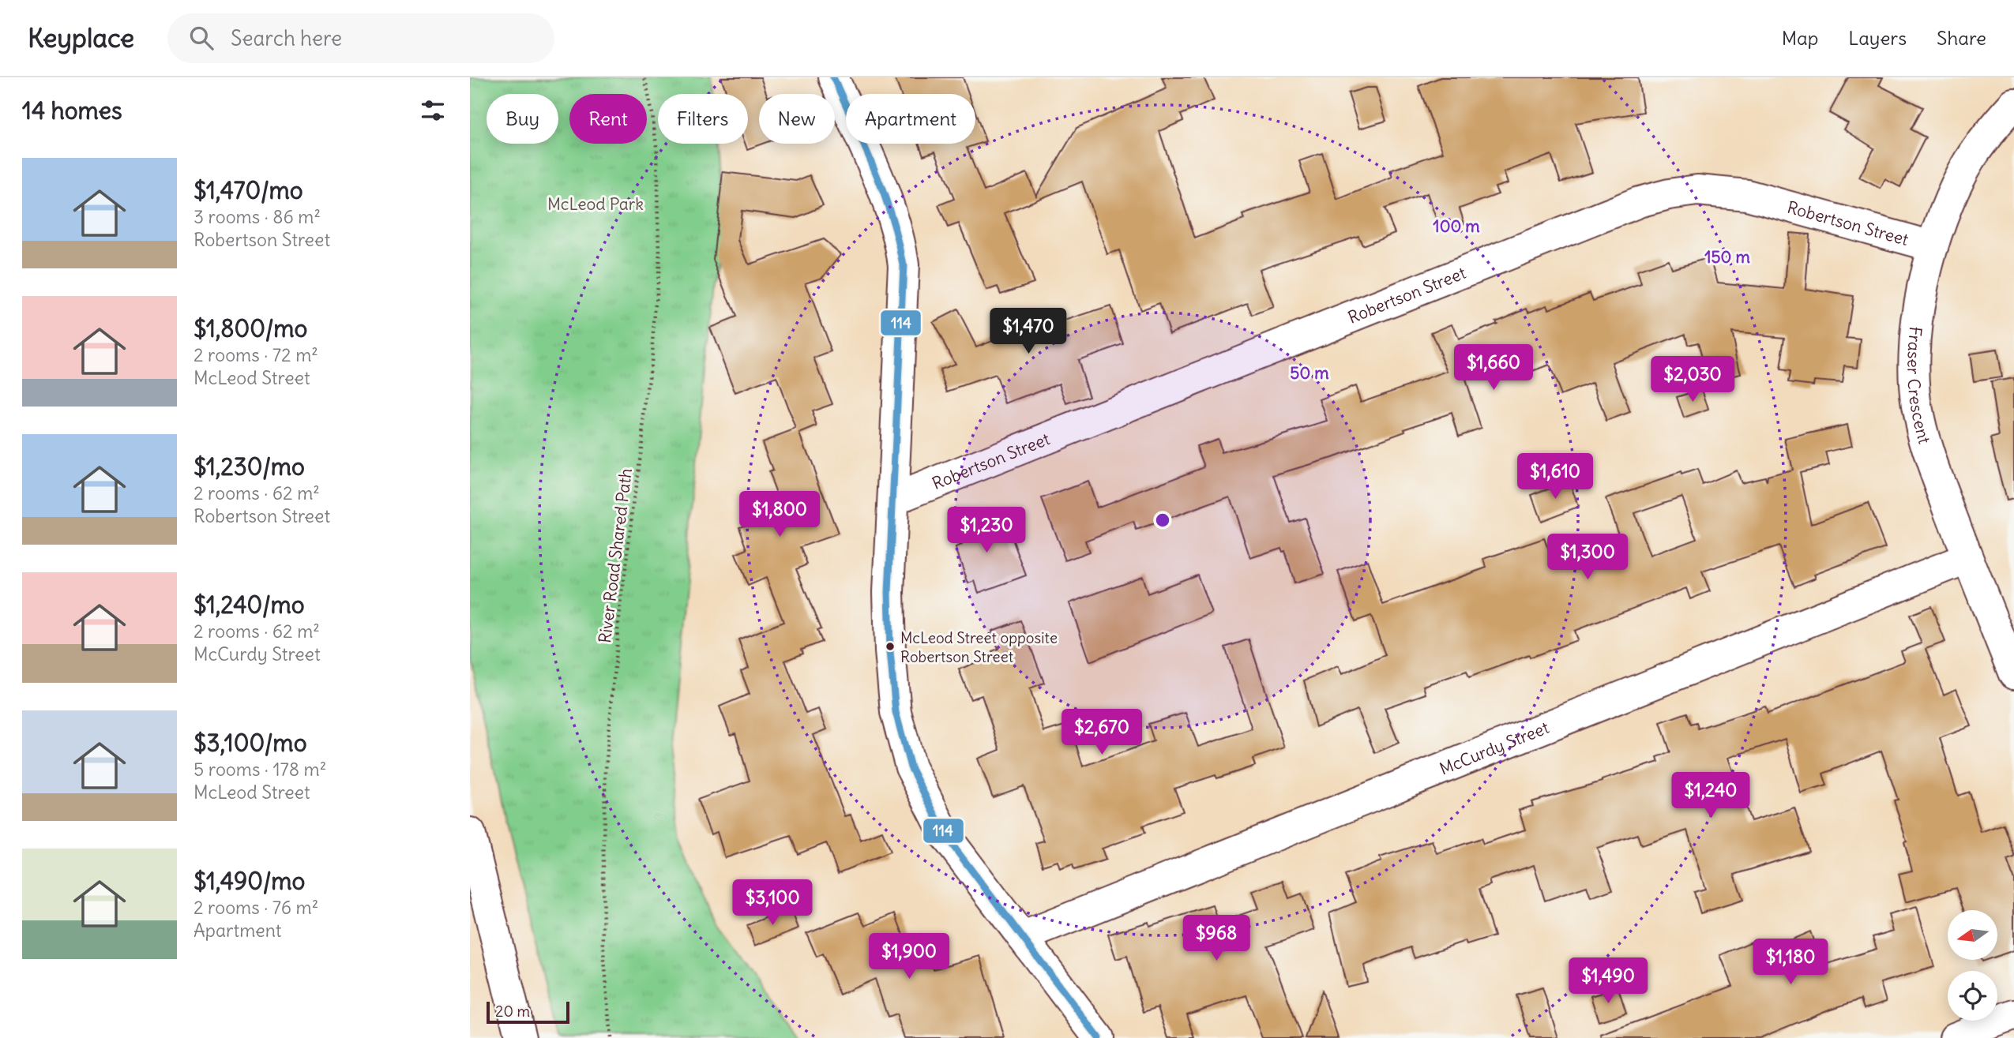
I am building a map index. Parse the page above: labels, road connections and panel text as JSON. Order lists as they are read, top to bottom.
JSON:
{
  "streets": {
    "main road": ["Robertson Street", "Fraser Crescent", "McCurdy Street"],
    "path": ["River Road Shared Path"]
  },
  "crossings": [
    ["Robertson Street", "Fraser Crescent"],
    ["Fraser Crescent", "McCurdy Street"]
  ],
  "parks": ["McLeod Park"],
  "places": ["McLeod Street opposite Robertson Street"],
  "lines": ["transit line 114"],
  "scale_bar": "20 m",
  "north": "left",
  "page": {
    "header": "Keyplace",
    "search": "Search here",
    "nav": ["Map", "Layers", "Share"],
    "heading": "14 homes",
    "chip": [
      "Buy",
      "Rent",
      "Filters",
      "New",
      "Apartment"
    ],
    "list": [
      {
        "name": "$1,470/mo",
        "note": "3 rooms · 86 m² · Robertson Street"
      },
      {
        "name": "$1,800/mo",
        "note": "2 rooms · 72 m² · McLeod Street"
      },
      {
        "name": "$1,230/mo",
        "note": "2 rooms · 62 m² · Robertson Street"
      },
      {
        "name": "$1,240/mo",
        "note": "2 rooms · 62 m² · McCurdy Street"
      },
      {
        "name": "$3,100/mo",
        "note": "5 rooms · 178 m² · McLeod Street"
      },
      {
        "name": "$1,490/mo",
        "note": "2 rooms · 76 m² · Apartment"
      }
    ],
    "price": [
      "$1,470",
      "$1,660",
      "$2,030",
      "$1,610",
      "$1,800",
      "$1,230",
      "$1,300",
      "$2,670",
      "$1,240",
      "$3,100",
      "$968",
      "$1,900",
      "$1,180",
      "$1,490"
    ],
    "scale": "20 m"
  },
  "rings": ["100 m", "150 m", "50 m"]
}
